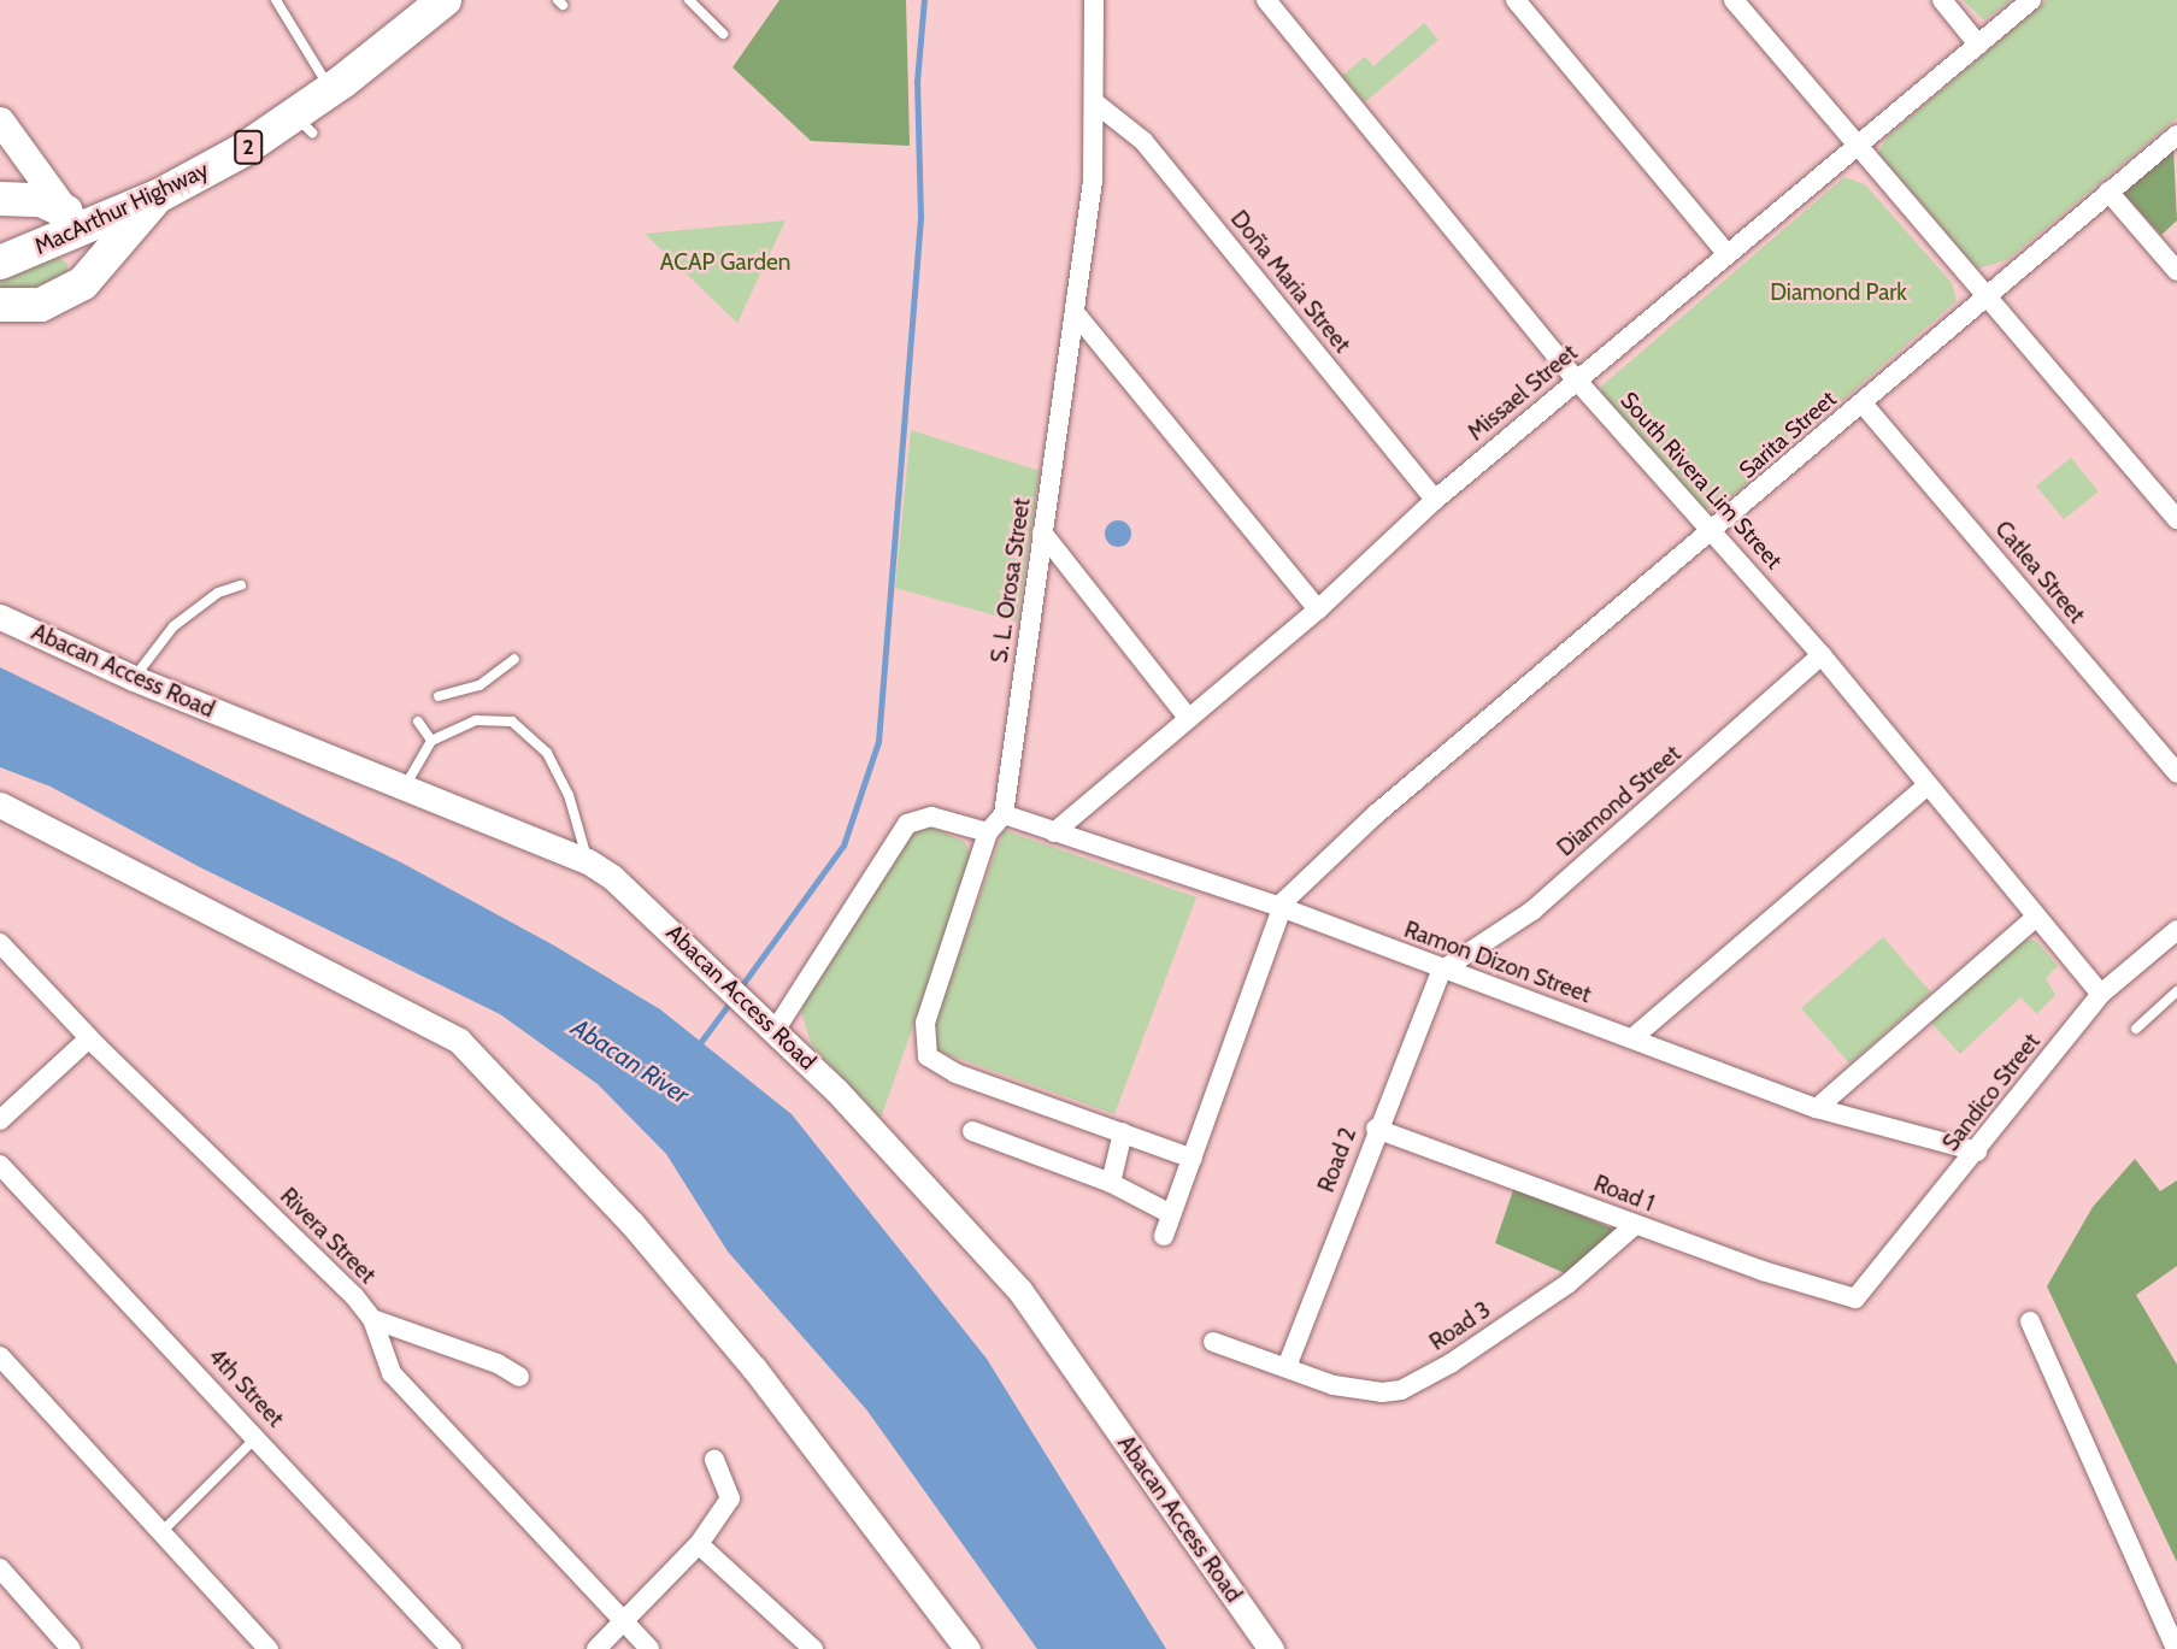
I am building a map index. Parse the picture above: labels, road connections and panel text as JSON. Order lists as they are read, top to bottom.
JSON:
{
  "streets": {
    "highway": ["2", "MacArthur Highway"],
    "street": [
      "Doña Maria Street",
      "Missael Street",
      "Sarita Street",
      "South Rivera Lim Street",
      "Catlea Street",
      "S. L. Orosa Street",
      "Abacan Access Road",
      "Diamond Street",
      "Ramon Dizon Street",
      "Sandico Street",
      "Road 2",
      "Road 1",
      "Rivera Street",
      "Road 3",
      "4th Street"
    ]
  },
  "crossings": [
    ["Doña Maria Street", "Missael Street"],
    ["Doña Maria Street", "S. L. Orosa Street"],
    ["Missael Street", "South Rivera Lim Street"],
    ["Missael Street", "Ramon Dizon Street"],
    ["Sarita Street", "South Rivera Lim Street"],
    ["Sarita Street", "Catlea Street"],
    ["Sarita Street", "Ramon Dizon Street"],
    ["South Rivera Lim Street", "Diamond Street"],
    ["South Rivera Lim Street", "Sandico Street"],
    ["S. L. Orosa Street", "Ramon Dizon Street"],
    ["Diamond Street", "Ramon Dizon Street"],
    ["Diamond Street", "Road 2"],
    ["Ramon Dizon Street", "Sandico Street"],
    ["Ramon Dizon Street", "Road 2"],
    ["Sandico Street", "Road 1"],
    ["Road 2", "Road 1"],
    ["Road 2", "Road 3"],
    ["Road 1", "Road 3"]
  ],
  "water": ["Abacan River"],
  "parks": ["ACAP Garden", "Diamond Park"]
}
